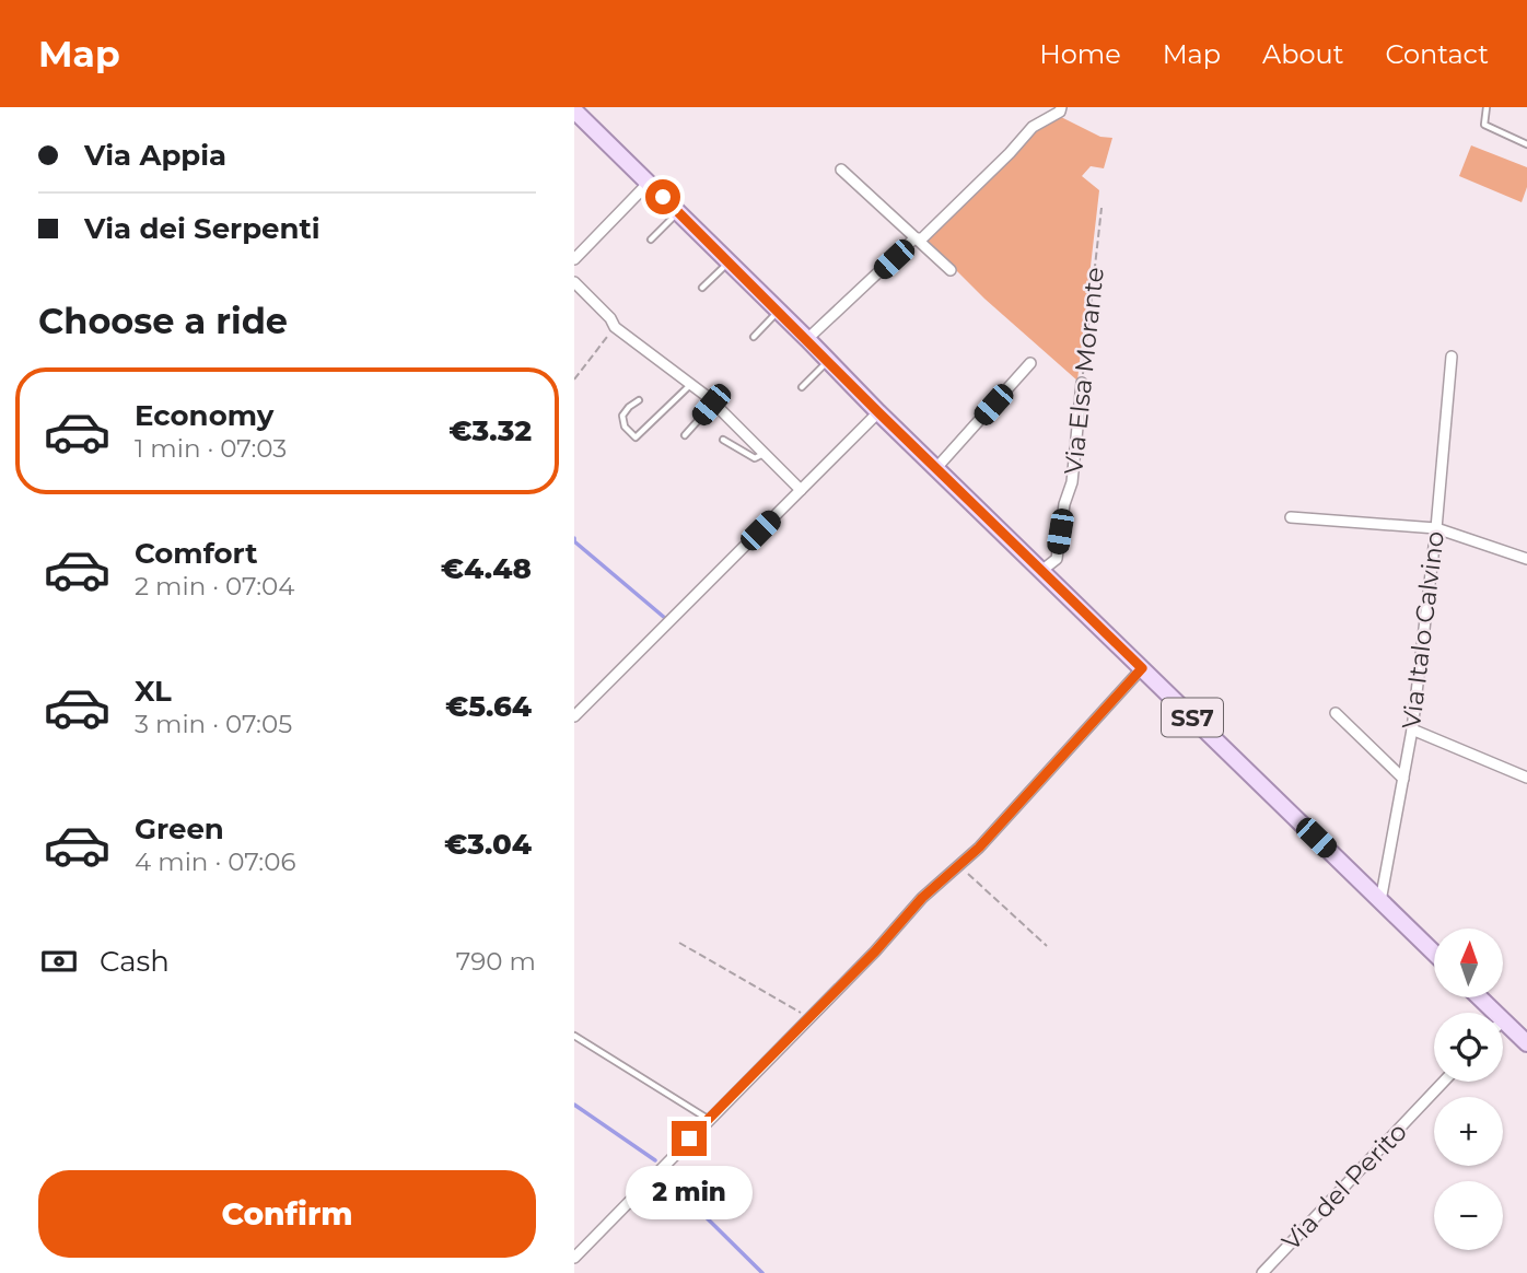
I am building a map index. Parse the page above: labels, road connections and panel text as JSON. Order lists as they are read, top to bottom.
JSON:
{
  "streets": {
    "main road": ["SS7"],
    "street": ["Via Elsa Morante", "Via Italo Calvino", "Via del Perito"]
  },
  "crossings": [
    ["Via Elsa Morante", "SS7"],
    ["Via Italo Calvino", "SS7"]
  ],
  "north": "top",
  "page": {
    "header": "Map",
    "nav": [
      "Home",
      "Map",
      "About",
      "Contact"
    ],
    "banner": ["Via Appia", "Via dei Serpenti"],
    "heading": "Choose a ride",
    "list": [
      {
        "name": "Economy",
        "note": "1 min · 07:03",
        "value": "€3.32"
      },
      {
        "name": "Comfort",
        "note": "2 min · 07:04",
        "value": "€4.48"
      },
      {
        "name": "XL",
        "note": "3 min · 07:05",
        "value": "€5.64"
      },
      {
        "name": "Green",
        "note": "4 min · 07:06",
        "value": "€3.04"
      }
    ],
    "pay": ["Cash", "790 m"],
    "map_buttons": ["+", "−"],
    "buttons": "Confirm",
    "bubble": "2 min"
  }
}
